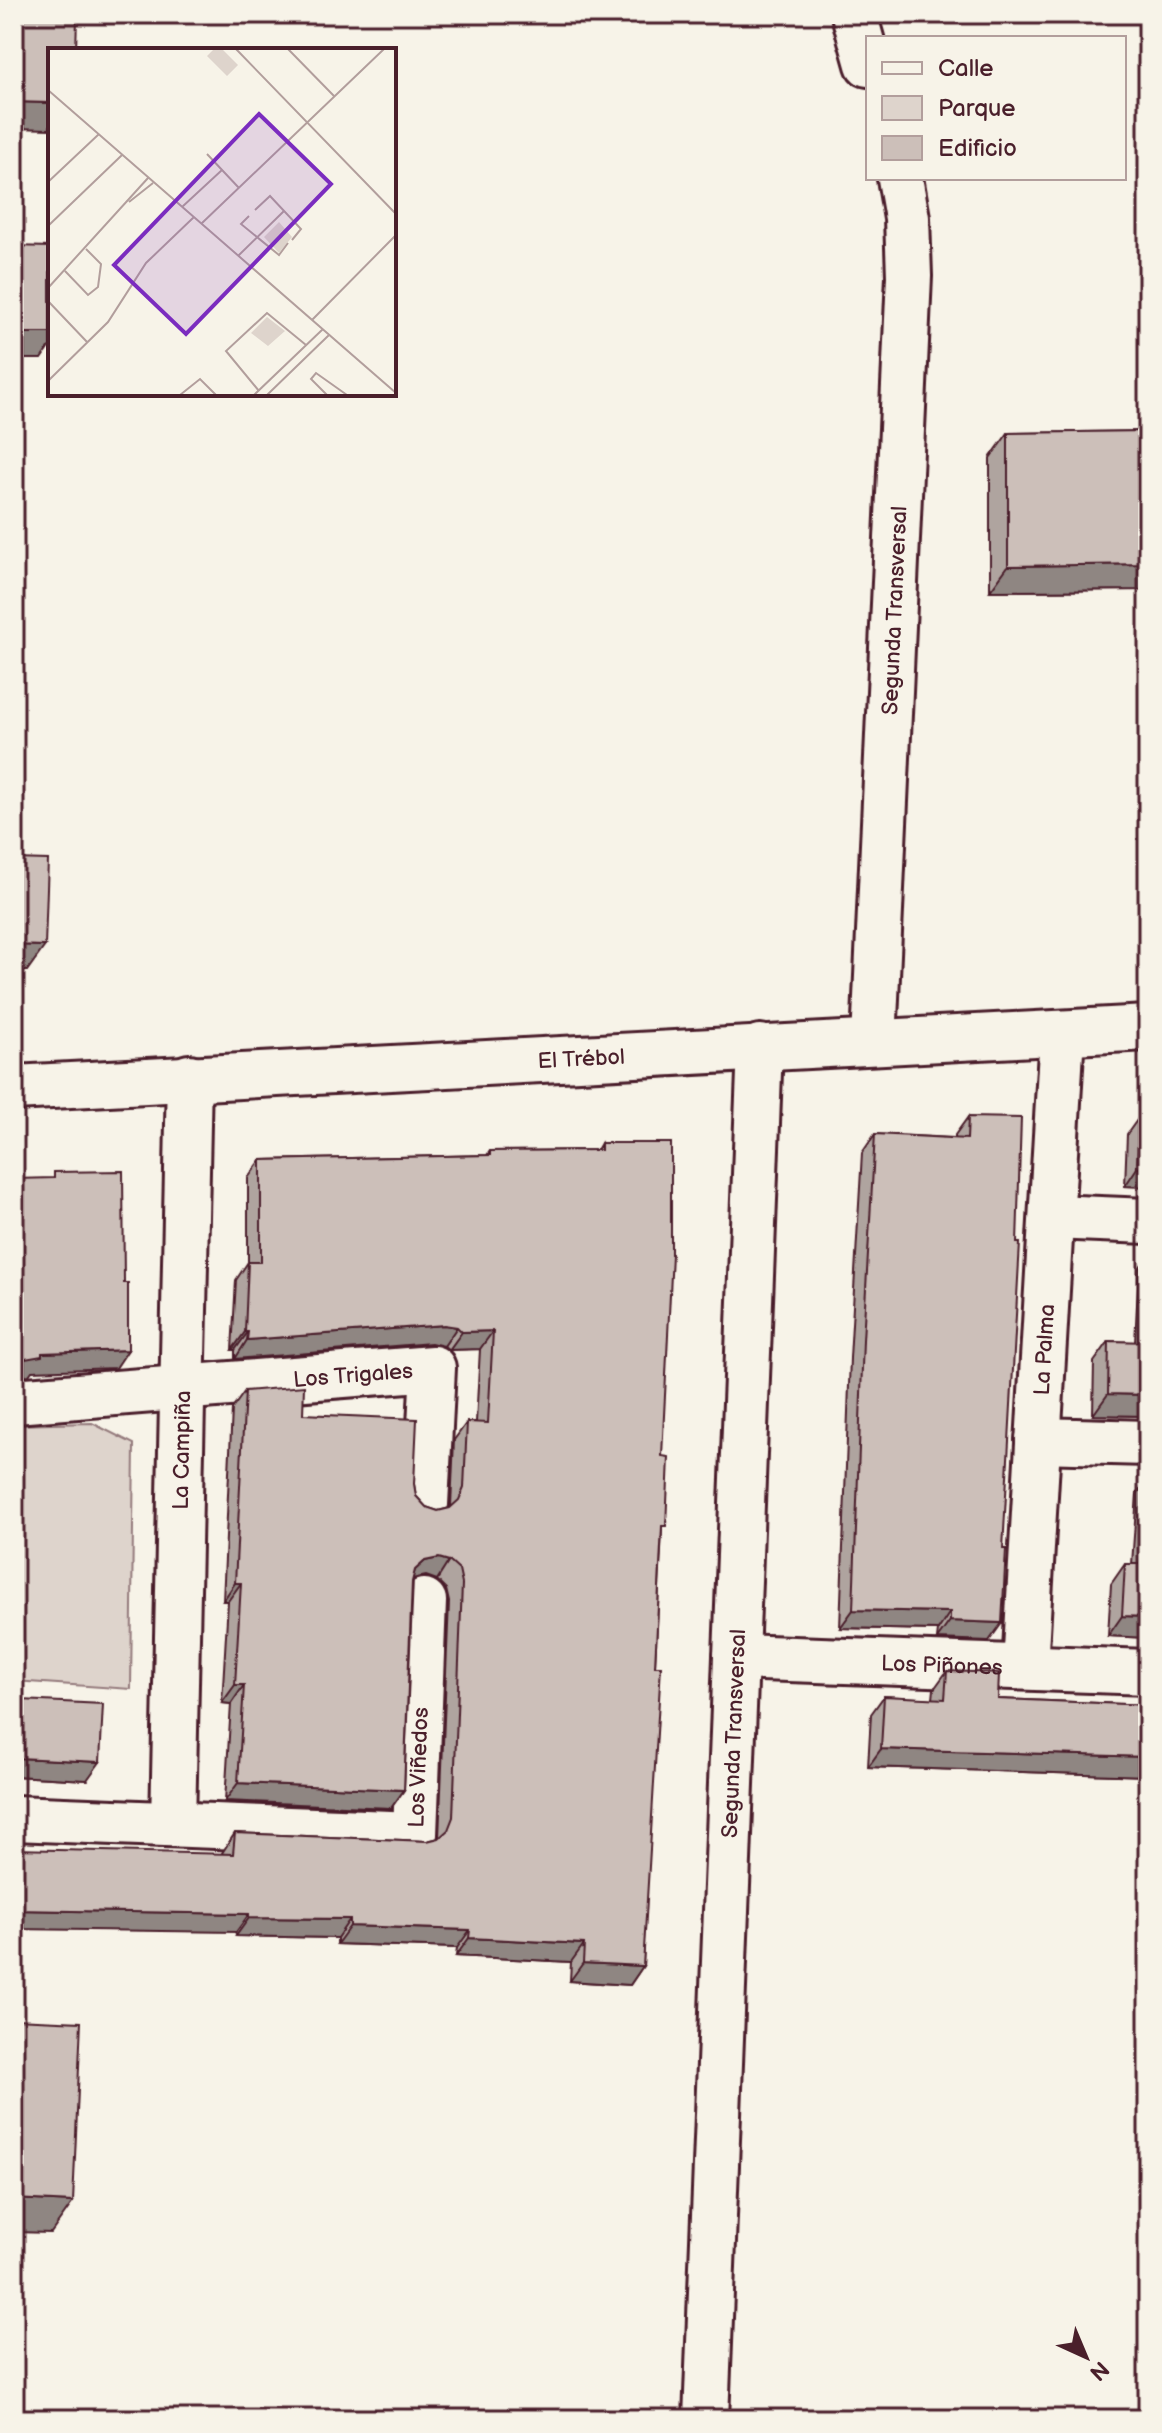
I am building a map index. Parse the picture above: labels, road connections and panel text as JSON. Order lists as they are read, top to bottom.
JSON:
{
  "streets": {
    "street": [
      "Segunda Transversal",
      "El Trébol",
      "La Palma",
      "Los Trigales",
      "La Campiña",
      "Los Piñones",
      "Los Viñedos"
    ]
  },
  "crossings": [
    ["Segunda Transversal", "El Trébol"],
    ["Segunda Transversal", "Los Piñones"],
    ["El Trébol", "La Palma"],
    ["El Trébol", "La Campiña"],
    ["La Palma", "Los Piñones"],
    ["Los Trigales", "La Campiña"],
    ["La Campiña", "Los Viñedos"]
  ],
  "legend": ["Calle", "Parque", "Edificio"],
  "north": "bottom right"
}
